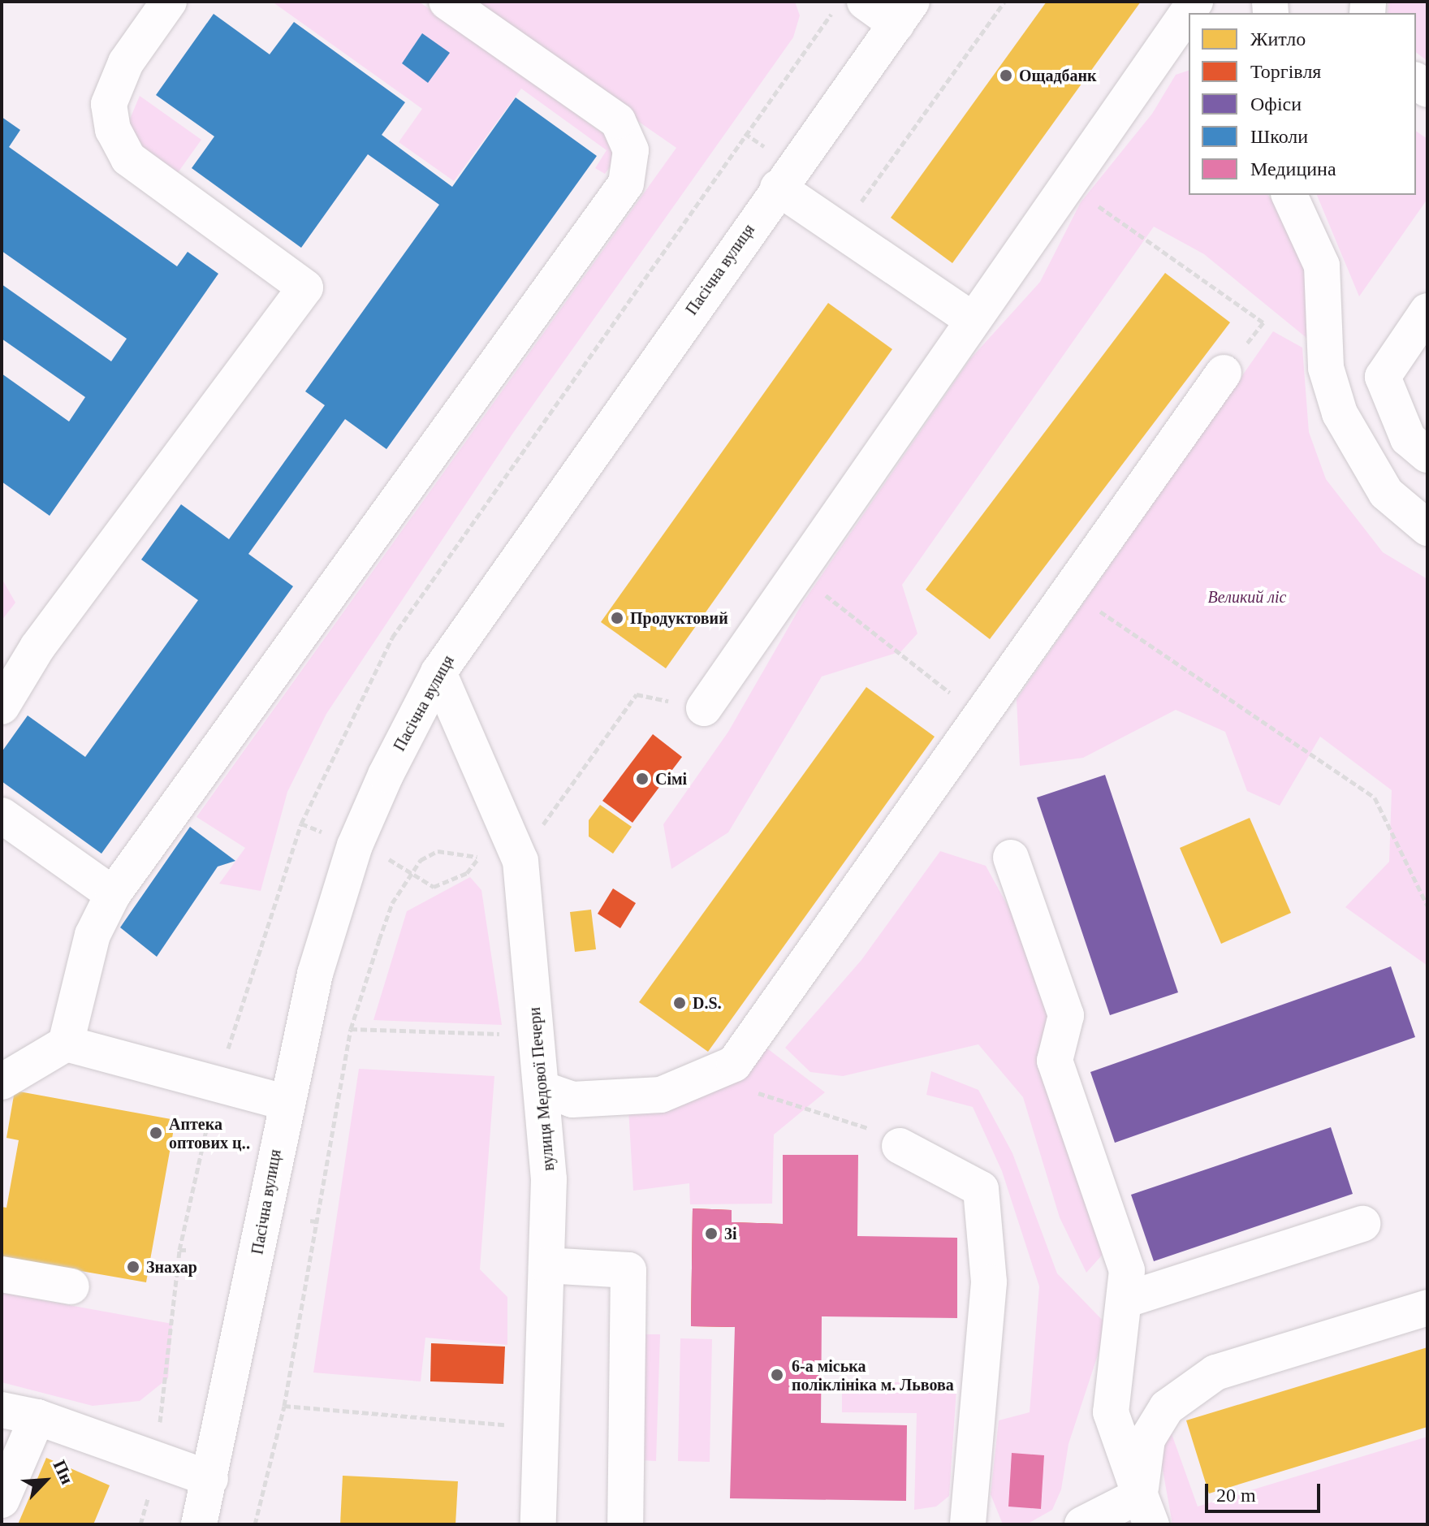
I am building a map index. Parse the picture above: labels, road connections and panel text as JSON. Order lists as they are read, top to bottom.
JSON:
{
  "streets": {
    "main road": ["Пасічна вулиця", "вулиця Медової Печери"]
  },
  "crossings": [
    ["Пасічна вулиця", "вулиця Медової Печери"]
  ],
  "parks": ["Великий ліс"],
  "places": [
    "Ощадбанк",
    "Продуктовий",
    "Сімі",
    "D.S.",
    "Аптека оптових ц‥",
    "3і",
    "Знахар",
    "6-а міська поліклініка м. Львова"
  ],
  "legend": [
    "Житло",
    "Торгівля",
    "Офіси",
    "Школи",
    "Медицина"
  ],
  "scale_bar": "20 m",
  "north": "top right"
}
